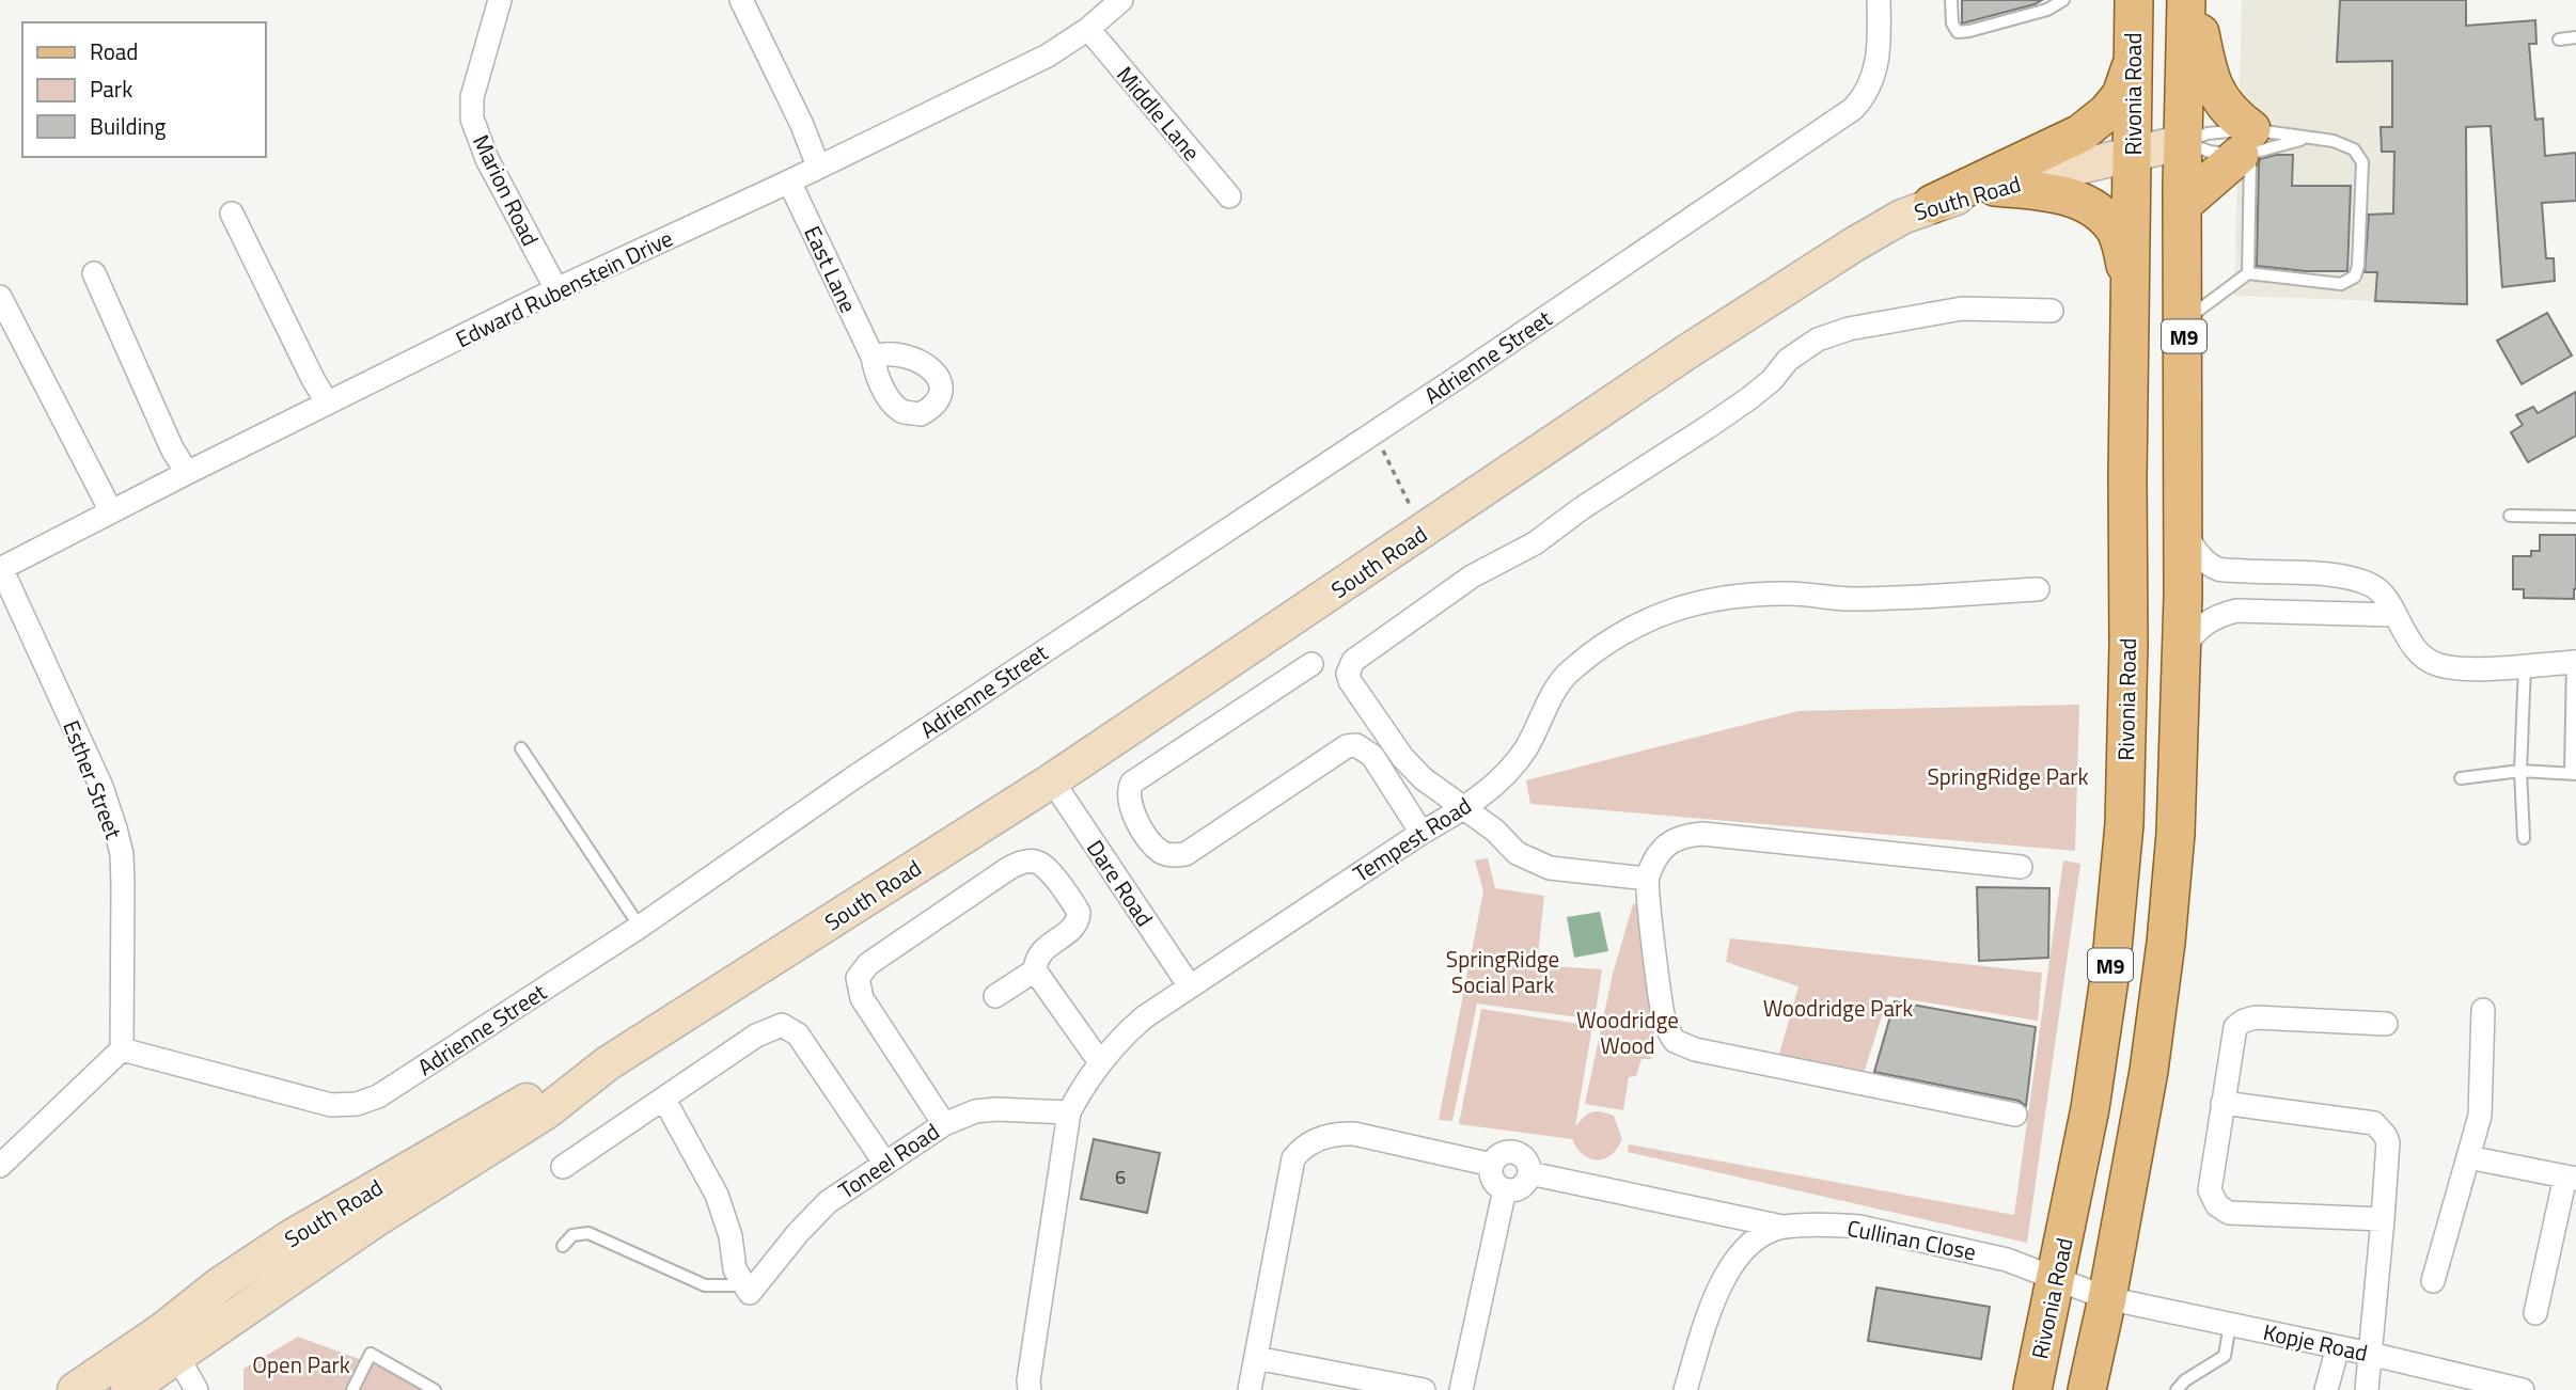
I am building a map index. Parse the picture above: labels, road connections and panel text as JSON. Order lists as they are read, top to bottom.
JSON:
{
  "streets": {
    "main road": ["Rivonia Road", "M9"],
    "street": [
      "Middle Lane",
      "Marion Road",
      "South Road",
      "East Lane",
      "Edward Rubenstein Drive",
      "Adrienne Street",
      "Esther Street",
      "Tempest Road",
      "Dare Road",
      "Toneel Road",
      "Cullinan Close",
      "Kopje Road"
    ]
  },
  "crossings": [
    ["Rivonia Road", "South Road"],
    ["Rivonia Road", "Cullinan Close"],
    ["Middle Lane", "Edward Rubenstein Drive"],
    ["Marion Road", "Edward Rubenstein Drive"],
    ["South Road", "M9"],
    ["South Road", "Dare Road"],
    ["East Lane", "Edward Rubenstein Drive"],
    ["Edward Rubenstein Drive", "Esther Street"],
    ["M9", "Cullinan Close"],
    ["M9", "Kopje Road"],
    ["Adrienne Street", "Esther Street"],
    ["Tempest Road", "Dare Road"],
    ["Tempest Road", "Toneel Road"],
    ["Cullinan Close", "Kopje Road"]
  ],
  "parks": [
    "SpringRidge Park",
    "SpringRidge Social Park",
    "Woodridge Park",
    "Woodridge Wood",
    "Open Park"
  ],
  "house_numbers": ["6"],
  "legend": ["Road", "Park", "Building"]
}
